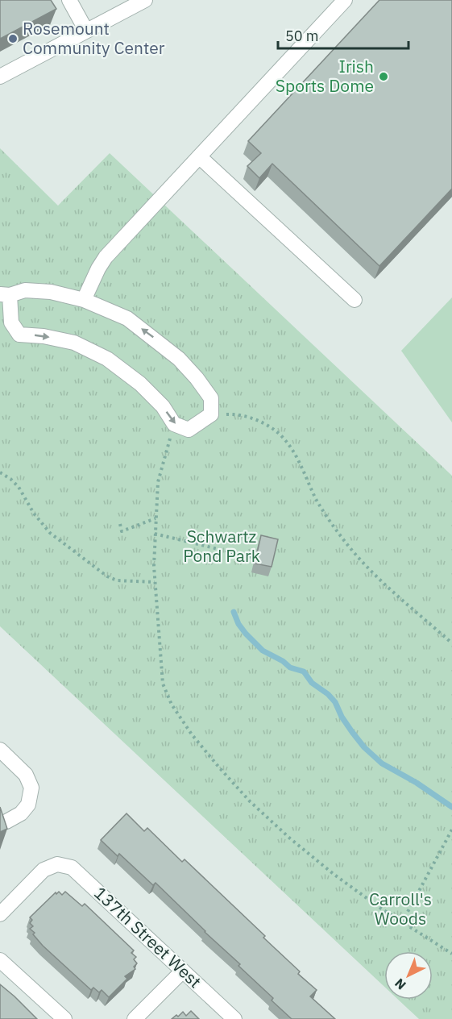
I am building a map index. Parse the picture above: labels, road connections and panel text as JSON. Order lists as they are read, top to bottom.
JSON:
{
  "streets": {
    "street": ["137th Street West"]
  },
  "parks": ["Schwartz Pond Park", "Carroll's Woods"],
  "places": ["Rosemount Community Center", "Irish Sports Dome"],
  "scale_bar": "50 m",
  "north": "bottom left"
}
